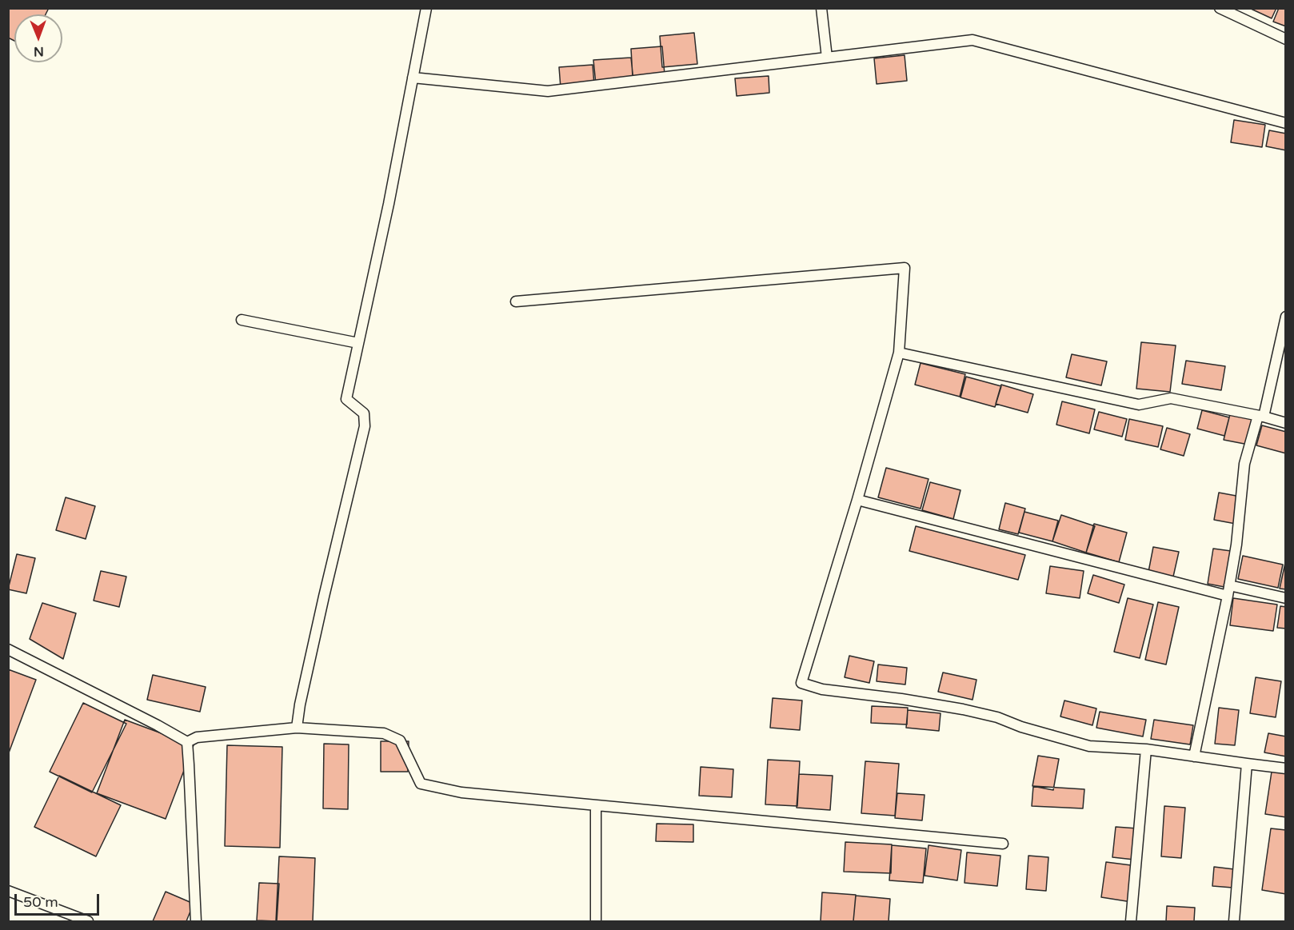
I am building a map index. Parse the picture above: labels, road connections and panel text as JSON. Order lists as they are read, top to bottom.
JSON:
{
  "scale_bar": "50 m",
  "north": "bottom"
}
